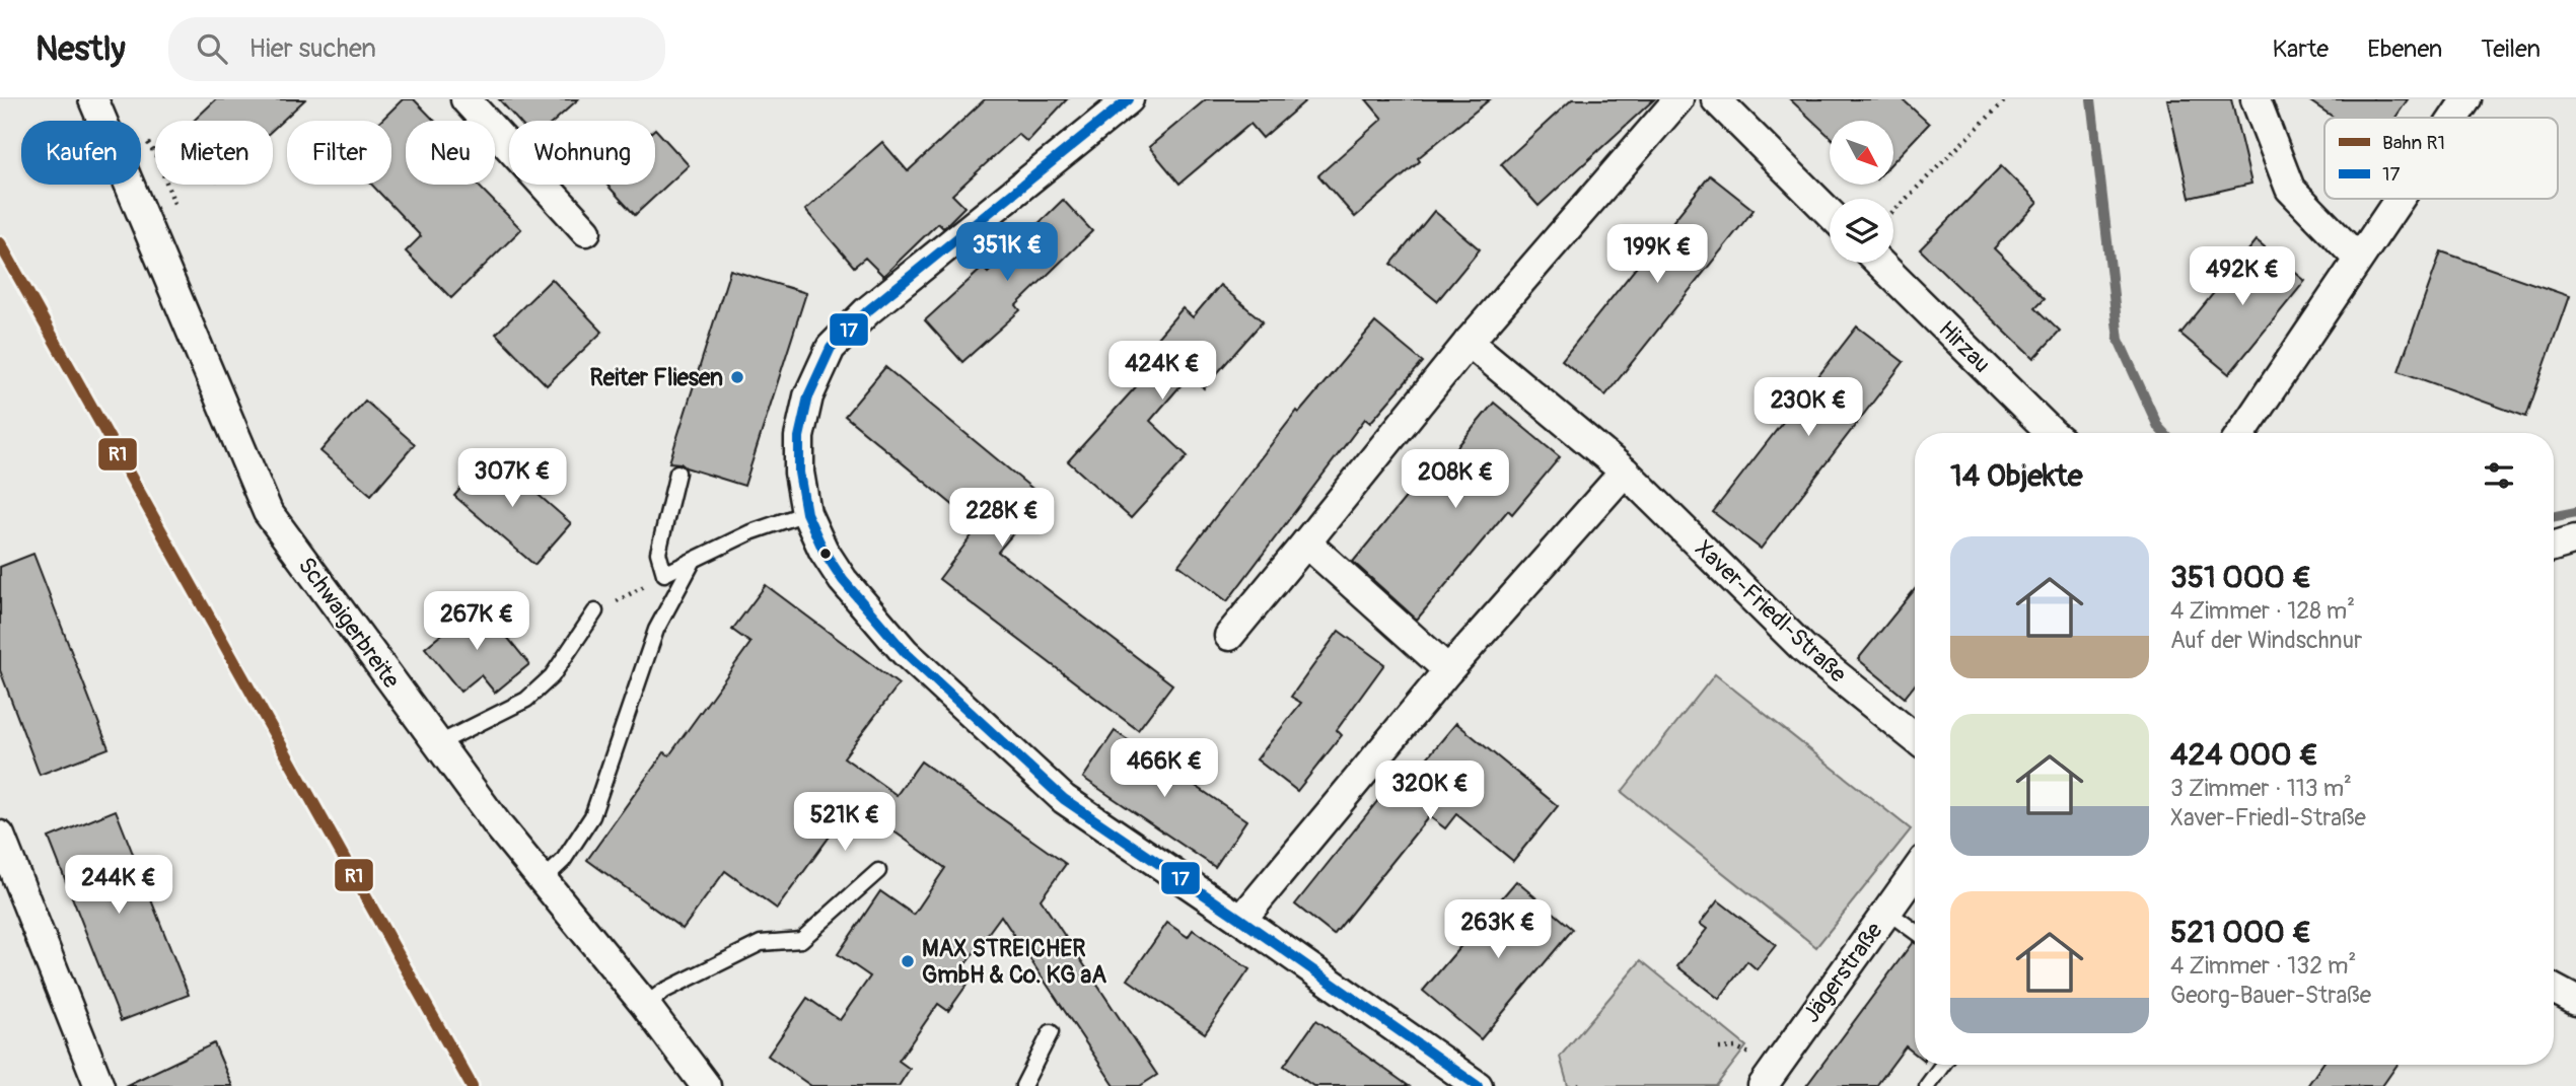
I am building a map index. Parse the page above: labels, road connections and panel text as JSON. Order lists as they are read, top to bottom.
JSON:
{
  "streets": {
    "street": [
      "Hirzau",
      "Xaver-Friedl-Straße",
      "Schwaigerbreite",
      "Jägerstraße"
    ]
  },
  "places": ["Reiter Fliesen", "MAX STREICHER GmbH & Co. KG aA"],
  "lines": ["transit line 17", "rail line R1"],
  "legend": ["Bahn R1", "17"],
  "north": "bottom right",
  "page": {
    "header": "Nestly",
    "search": "Hier suchen",
    "nav": ["Karte", "Ebenen", "Teilen"],
    "chip": [
      "Kaufen",
      "Mieten",
      "Filter",
      "Neu",
      "Wohnung"
    ],
    "price": [
      "351K €",
      "199K €",
      "492K €",
      "424K €",
      "230K €",
      "307K €",
      "208K €",
      "228K €",
      "267K €",
      "466K €",
      "320K €",
      "521K €",
      "244K €",
      "263K €"
    ],
    "heading": "14 Objekte",
    "list": [
      {
        "name": "351 000 €",
        "note": "4 Zimmer · 128 m² · Auf der Windschnur"
      },
      {
        "name": "424 000 €",
        "note": "3 Zimmer · 113 m² · Xaver-Friedl-Straße"
      },
      {
        "name": "521 000 €",
        "note": "4 Zimmer · 132 m² · Georg-Bauer-Straße"
      }
    ]
  }
}
